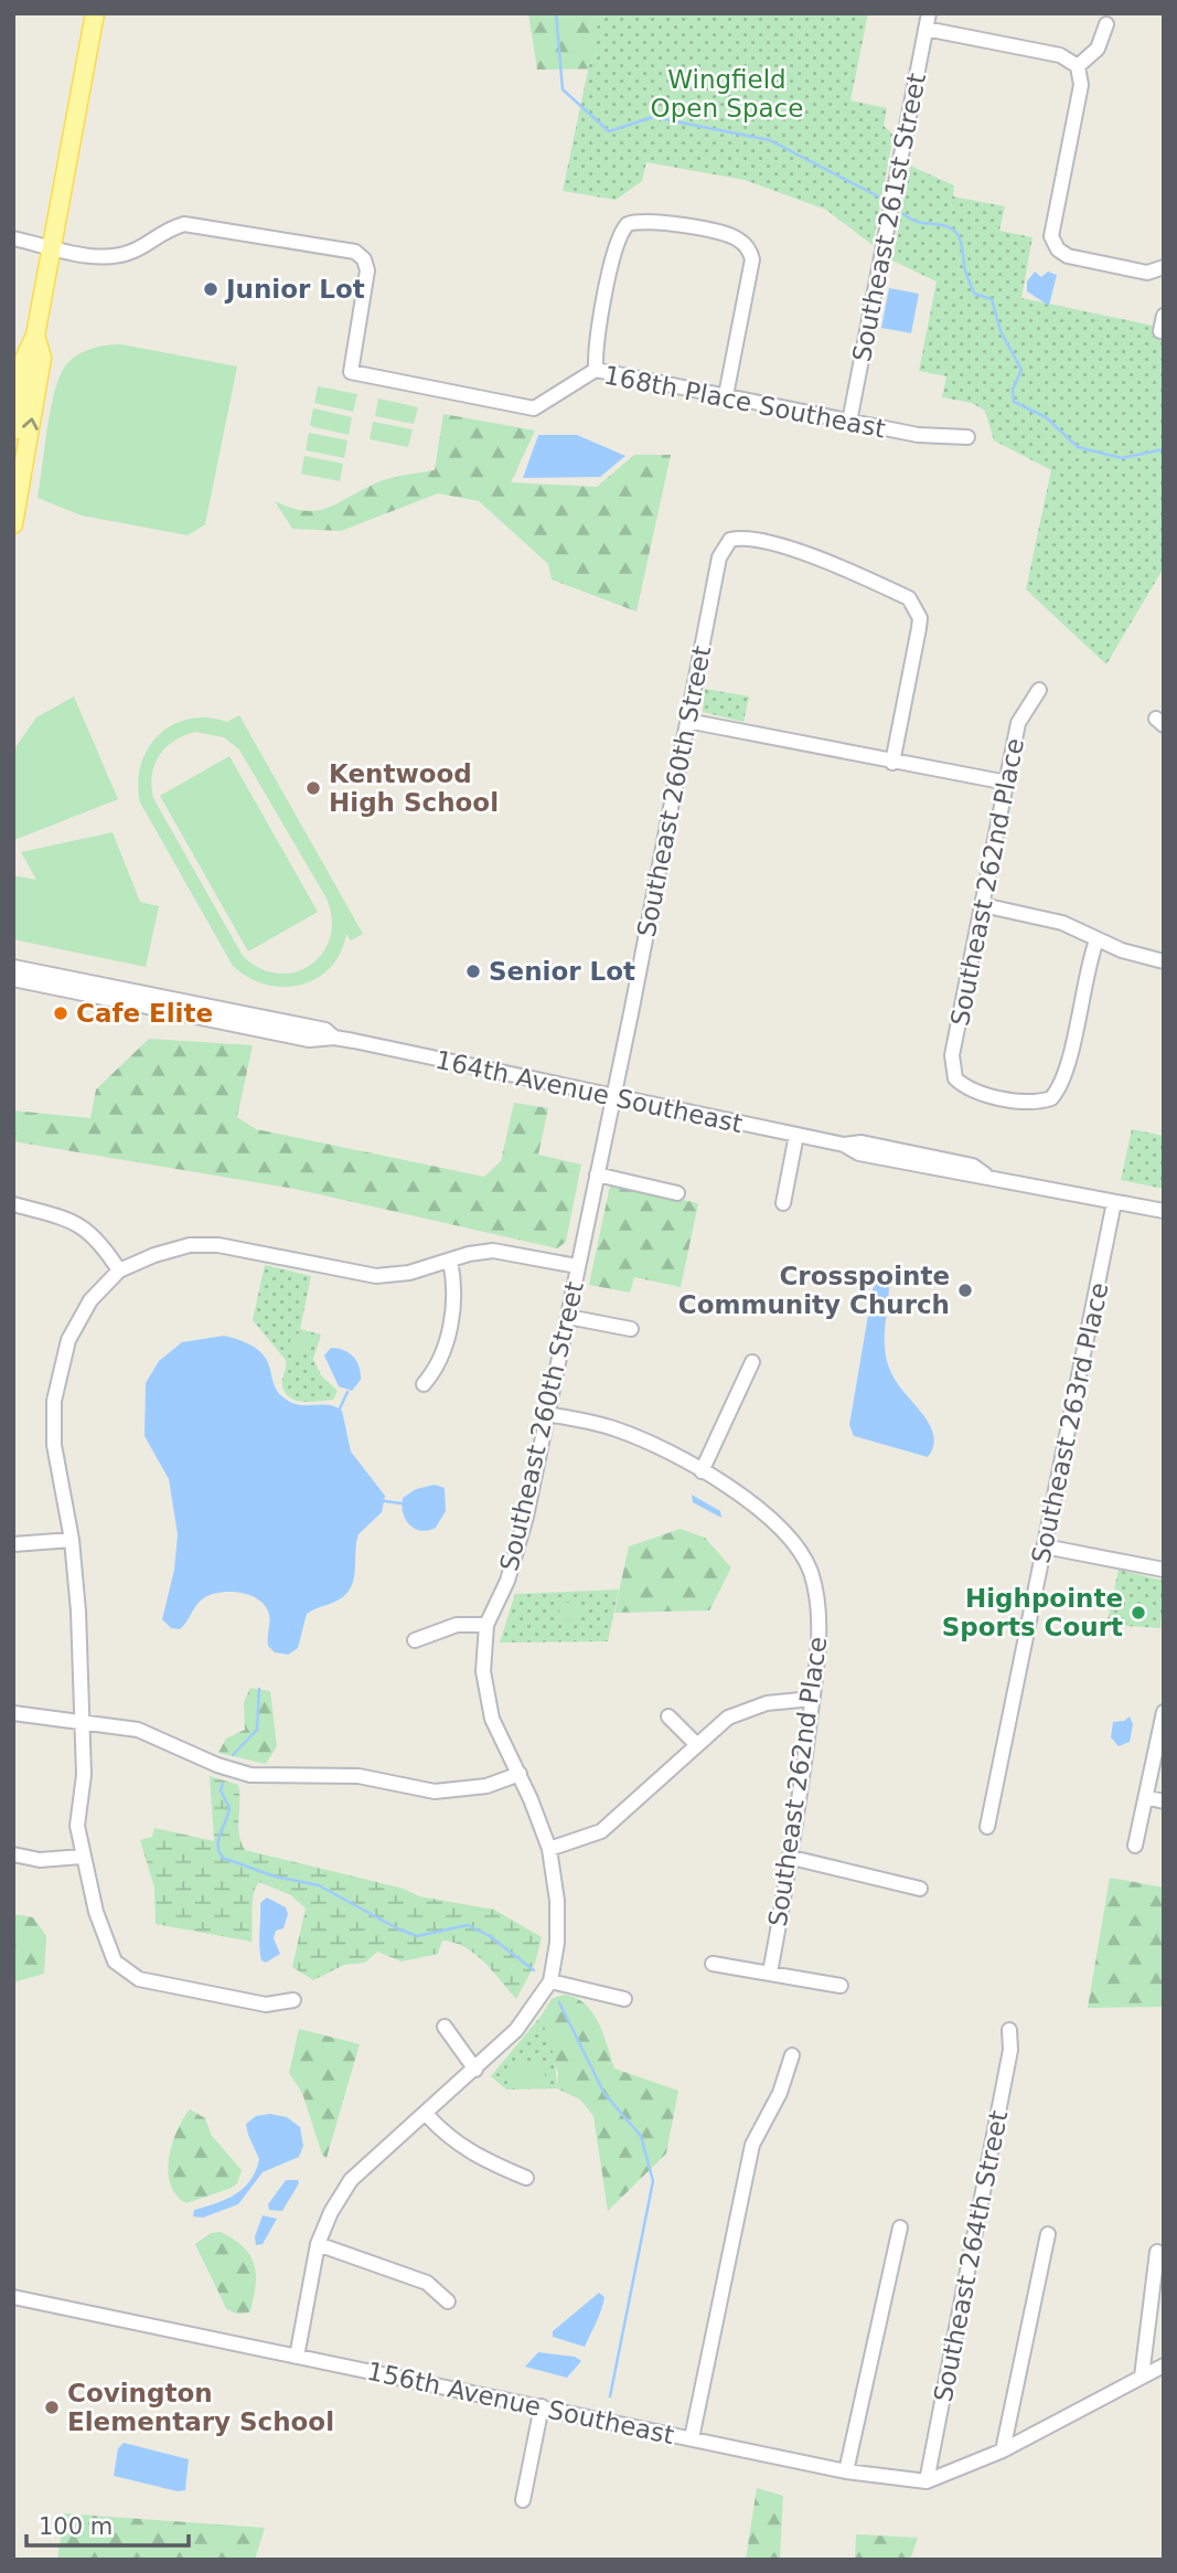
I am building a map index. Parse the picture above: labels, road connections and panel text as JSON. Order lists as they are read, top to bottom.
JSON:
{
  "streets": {
    "street": [
      "Southeast 261st Street",
      "168th Place Southeast",
      "Southeast 260th Street",
      "Southeast 262nd Place",
      "164th Avenue Southeast",
      "Southeast 263rd Place",
      "Southeast 264th Street",
      "156th Avenue Southeast"
    ]
  },
  "crossings": [
    ["Southeast 261st Street", "168th Place Southeast"],
    ["Southeast 260th Street", "Southeast 262nd Place"],
    ["Southeast 260th Street", "164th Avenue Southeast"],
    ["Southeast 260th Street", "156th Avenue Southeast"],
    ["164th Avenue Southeast", "Southeast 263rd Place"],
    ["Southeast 264th Street", "156th Avenue Southeast"]
  ],
  "parks": ["Wingfield Open Space"],
  "places": [
    "Junior Lot",
    "Kentwood High School",
    "Senior Lot",
    "Cafe Elite",
    "Crosspointe Community Church",
    "Highpointe Sports Court",
    "Covington Elementary School"
  ],
  "scale_bar": "100 m"
}
